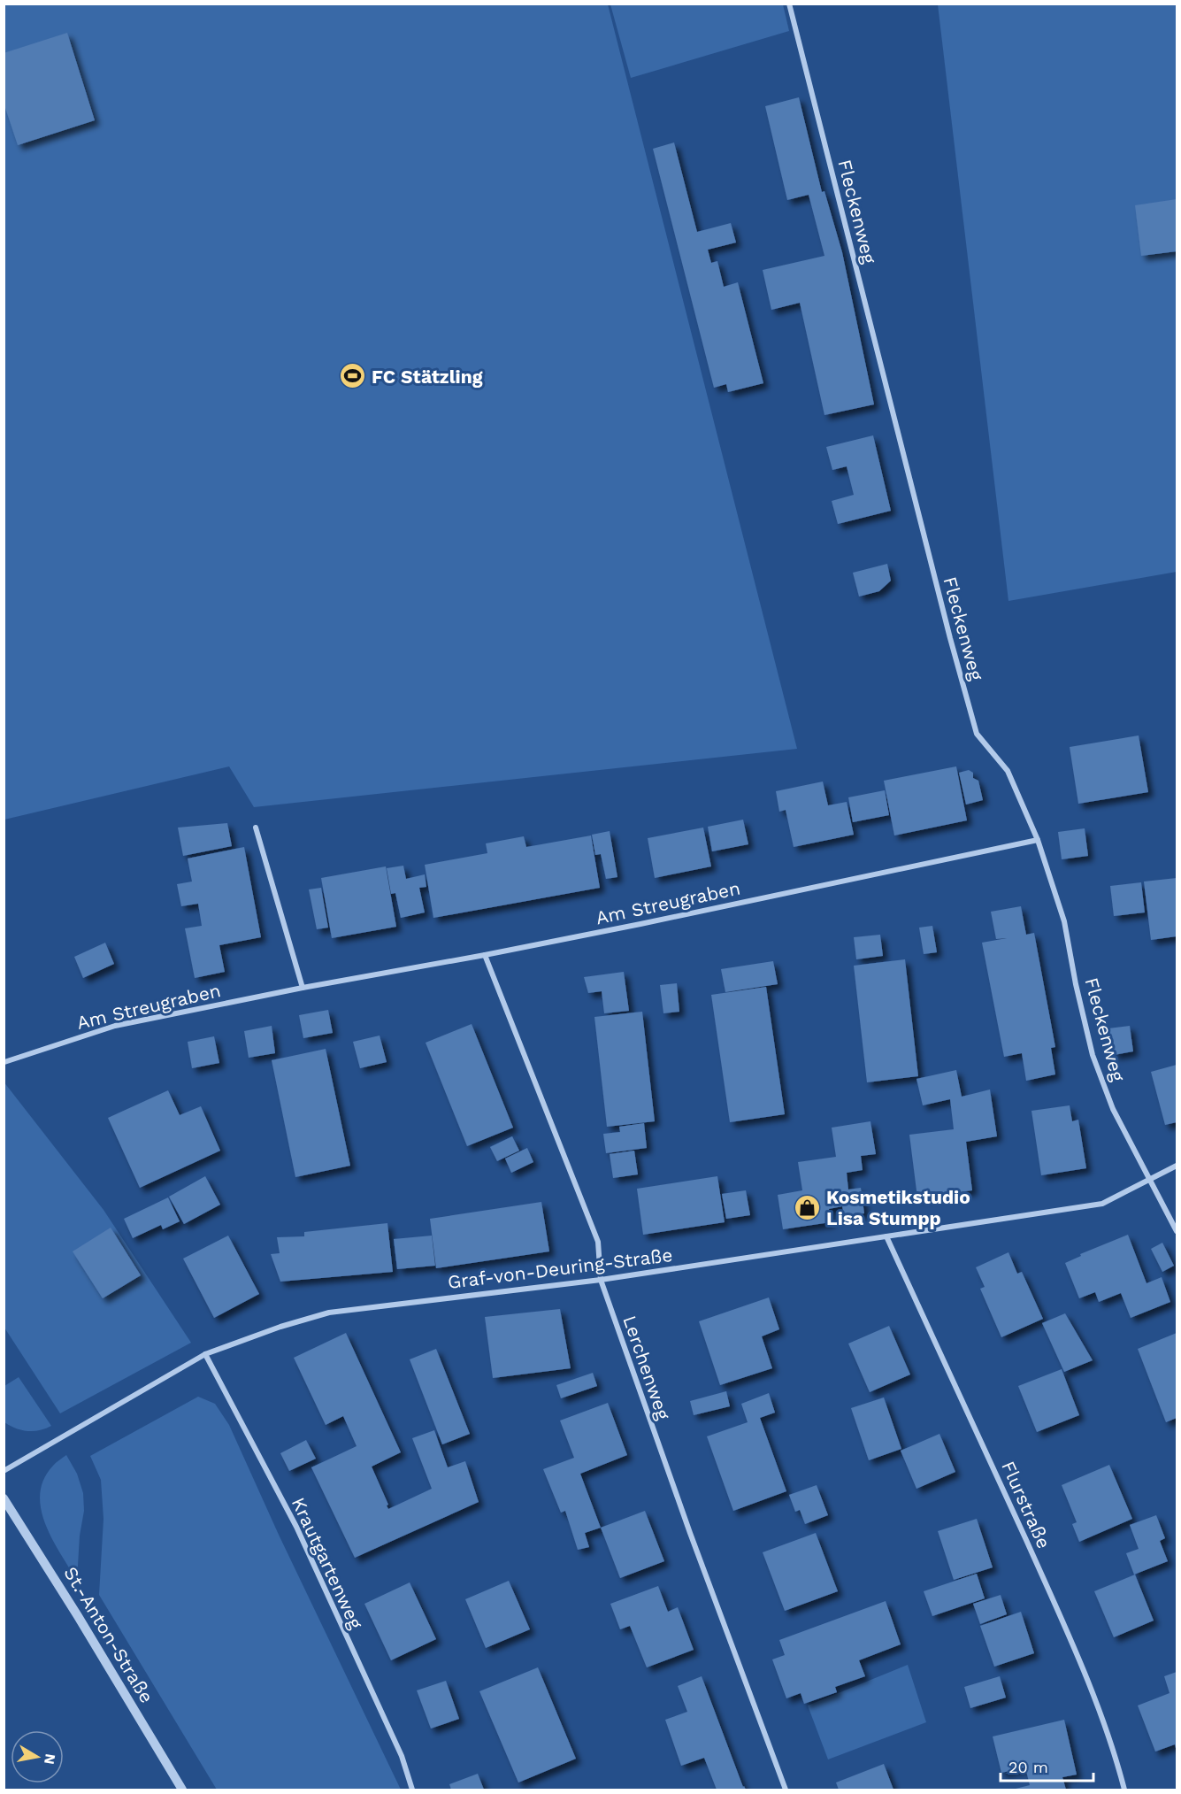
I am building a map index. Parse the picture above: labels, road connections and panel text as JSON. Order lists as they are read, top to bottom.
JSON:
{
  "streets": {
    "street": [
      "Fleckenweg",
      "Am Streugraben",
      "Graf-von-Deuring-Straße",
      "Lerchenweg",
      "Flurstraße",
      "Krautgartenweg",
      "St.-Anton-Straße"
    ]
  },
  "crossings": [
    ["Fleckenweg", "Am Streugraben"],
    ["Fleckenweg", "Graf-von-Deuring-Straße"],
    ["Am Streugraben", "Lerchenweg"],
    ["Graf-von-Deuring-Straße", "Lerchenweg"],
    ["Graf-von-Deuring-Straße", "Flurstraße"],
    ["Graf-von-Deuring-Straße", "Krautgartenweg"]
  ],
  "places": {
    "sports": ["FC Stätzling"],
    "shop": ["Kosmetikstudio Lisa Stumpp"]
  },
  "scale_bar": "20 m",
  "north": "right"
}
